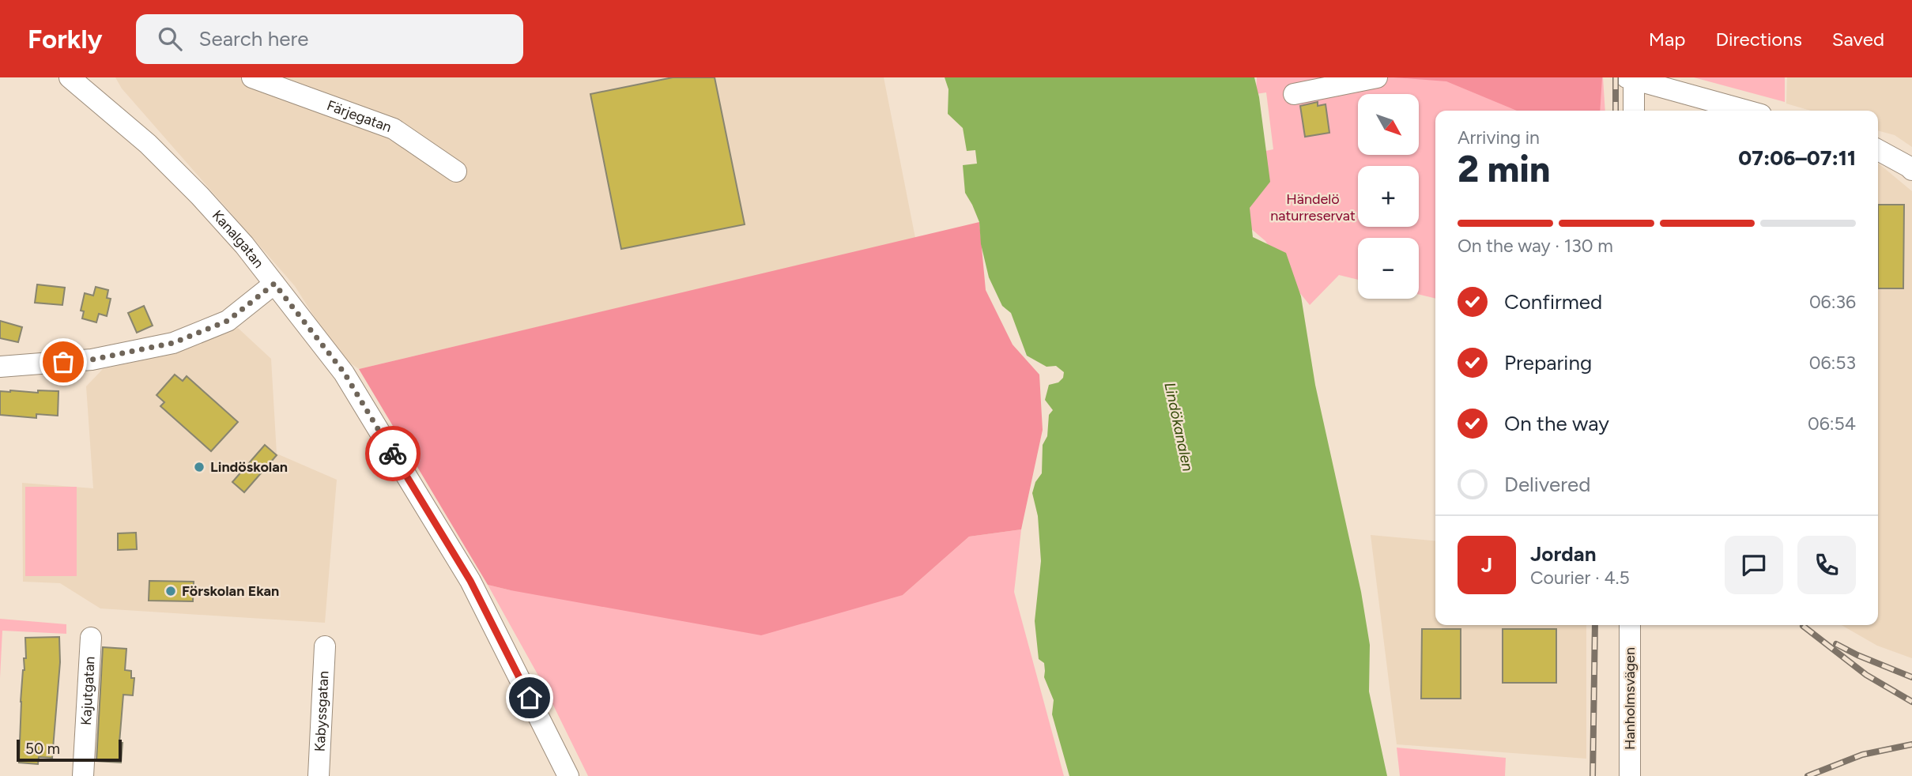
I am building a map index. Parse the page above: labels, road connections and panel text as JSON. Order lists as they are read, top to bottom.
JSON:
{
  "streets": {
    "street": [
      "Färjegatan",
      "Kanalgatan",
      "Kajutgatan",
      "Hanholmsvägen",
      "Kabyssgatan"
    ]
  },
  "water": ["Lindökanalen"],
  "parks": ["Händelö naturreservat"],
  "places": ["Lindöskolan", "Förskolan Ekan"],
  "scale_bar": "50 m",
  "north": "bottom right",
  "page": {
    "header": "Forkly",
    "search": "Search here",
    "nav": ["Map", "Directions", "Saved"],
    "map_buttons": ["+", "−"],
    "heading": ["2 min", "Arriving in", "07:06–07:11"],
    "panel": ["Jordan", "Courier · 4.5"],
    "bar": "On the way · 130 m",
    "list": [
      ["Confirmed", "06:36"],
      ["Preparing", "06:53"],
      ["On the way", "06:54"],
      "Delivered"
    ],
    "round": "J",
    "scale": "50 m"
  }
}
